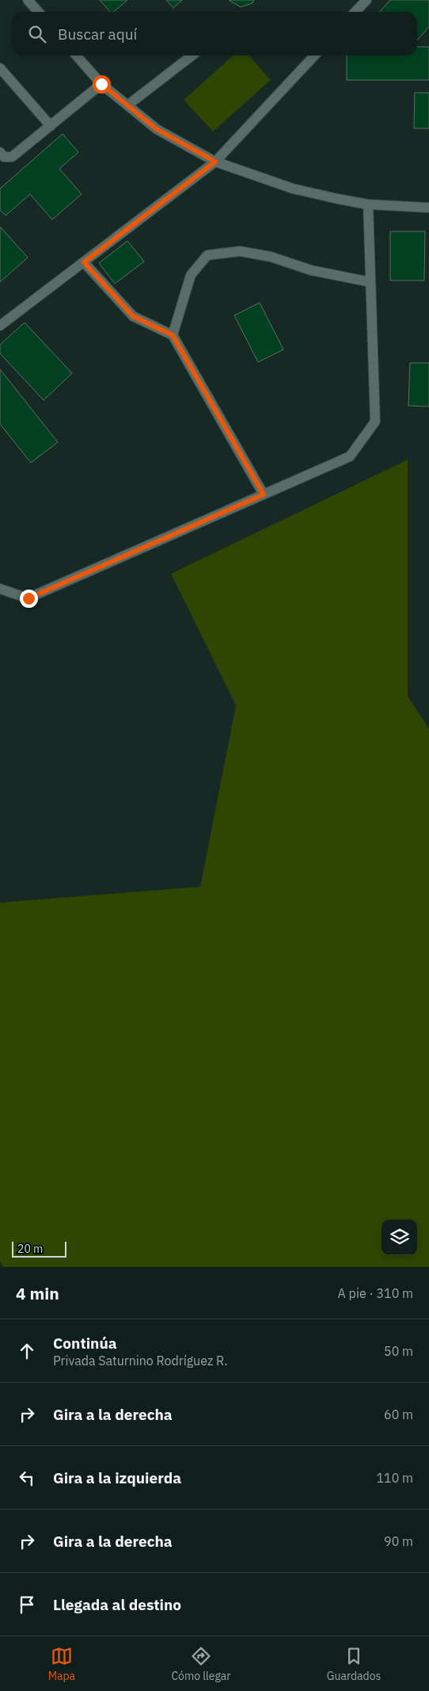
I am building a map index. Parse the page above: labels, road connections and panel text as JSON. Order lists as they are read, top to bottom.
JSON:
{
  "scale_bar": "20 m",
  "page": {
    "search": "Buscar aquí",
    "scale": "20 m",
    "heading": ["4 min", "A pie · 310 m"],
    "list": [
      ["Continúa", "Privada Saturnino Rodríguez R.", "50 m"],
      ["Gira a la derecha", "60 m"],
      ["Gira a la izquierda", "110 m"],
      ["Gira a la derecha", "90 m"],
      "Llegada al destino"
    ],
    "nav": ["Mapa", "Cómo llegar", "Guardados"]
  }
}
